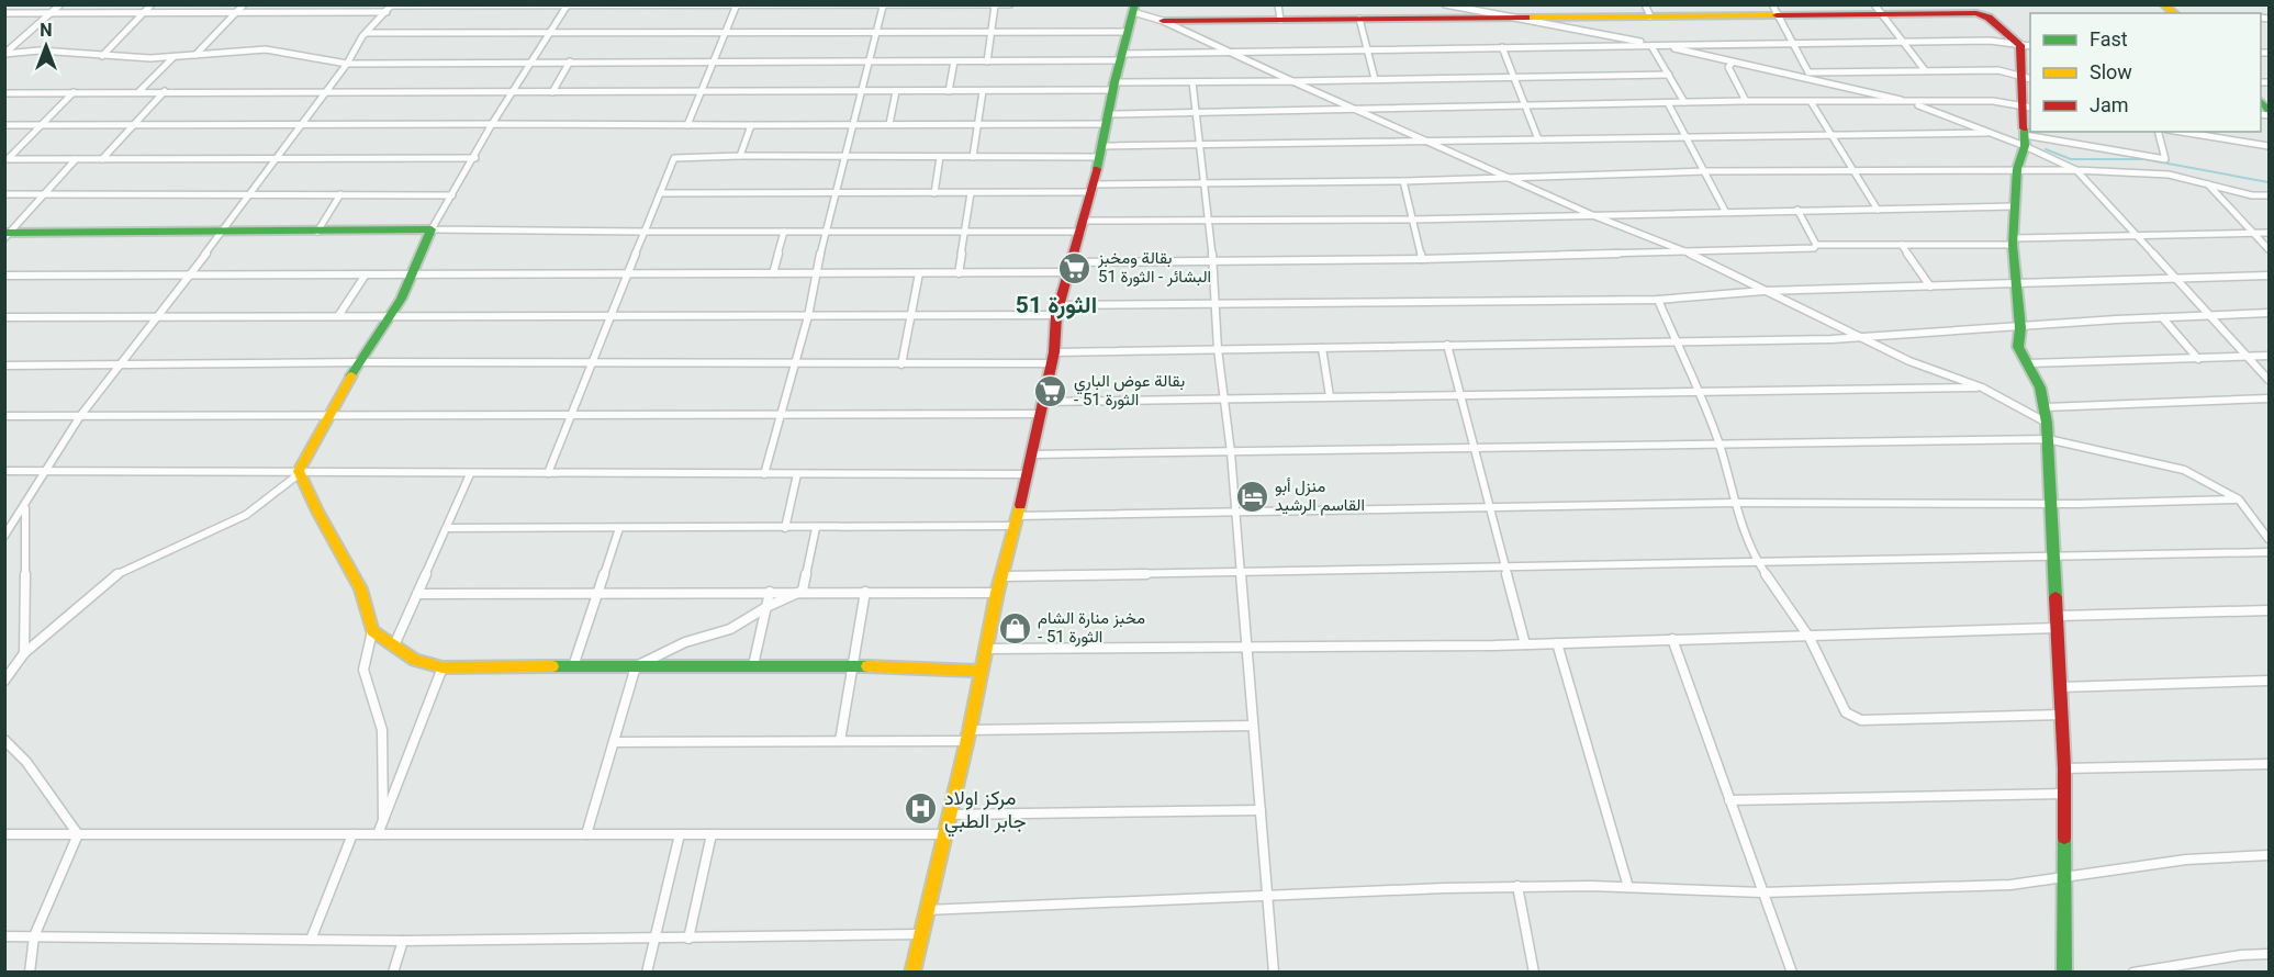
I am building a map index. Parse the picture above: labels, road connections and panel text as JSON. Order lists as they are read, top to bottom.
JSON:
{
  "districts": ["الثورة 51"],
  "places": {
    "supermarket": ["بقالة ومخبز البشائر - الثورة 51", "بقالة عوض الباري - الثورة 51"],
    "hotel": ["منزل أبو القاسم الرشيد"],
    "shop": ["مخبز منارة الشام - الثورة 51"],
    "hospital": ["مركز اولاد جابر الطبي"]
  },
  "legend": ["Fast", "Slow", "Jam"],
  "north": "top"
}
